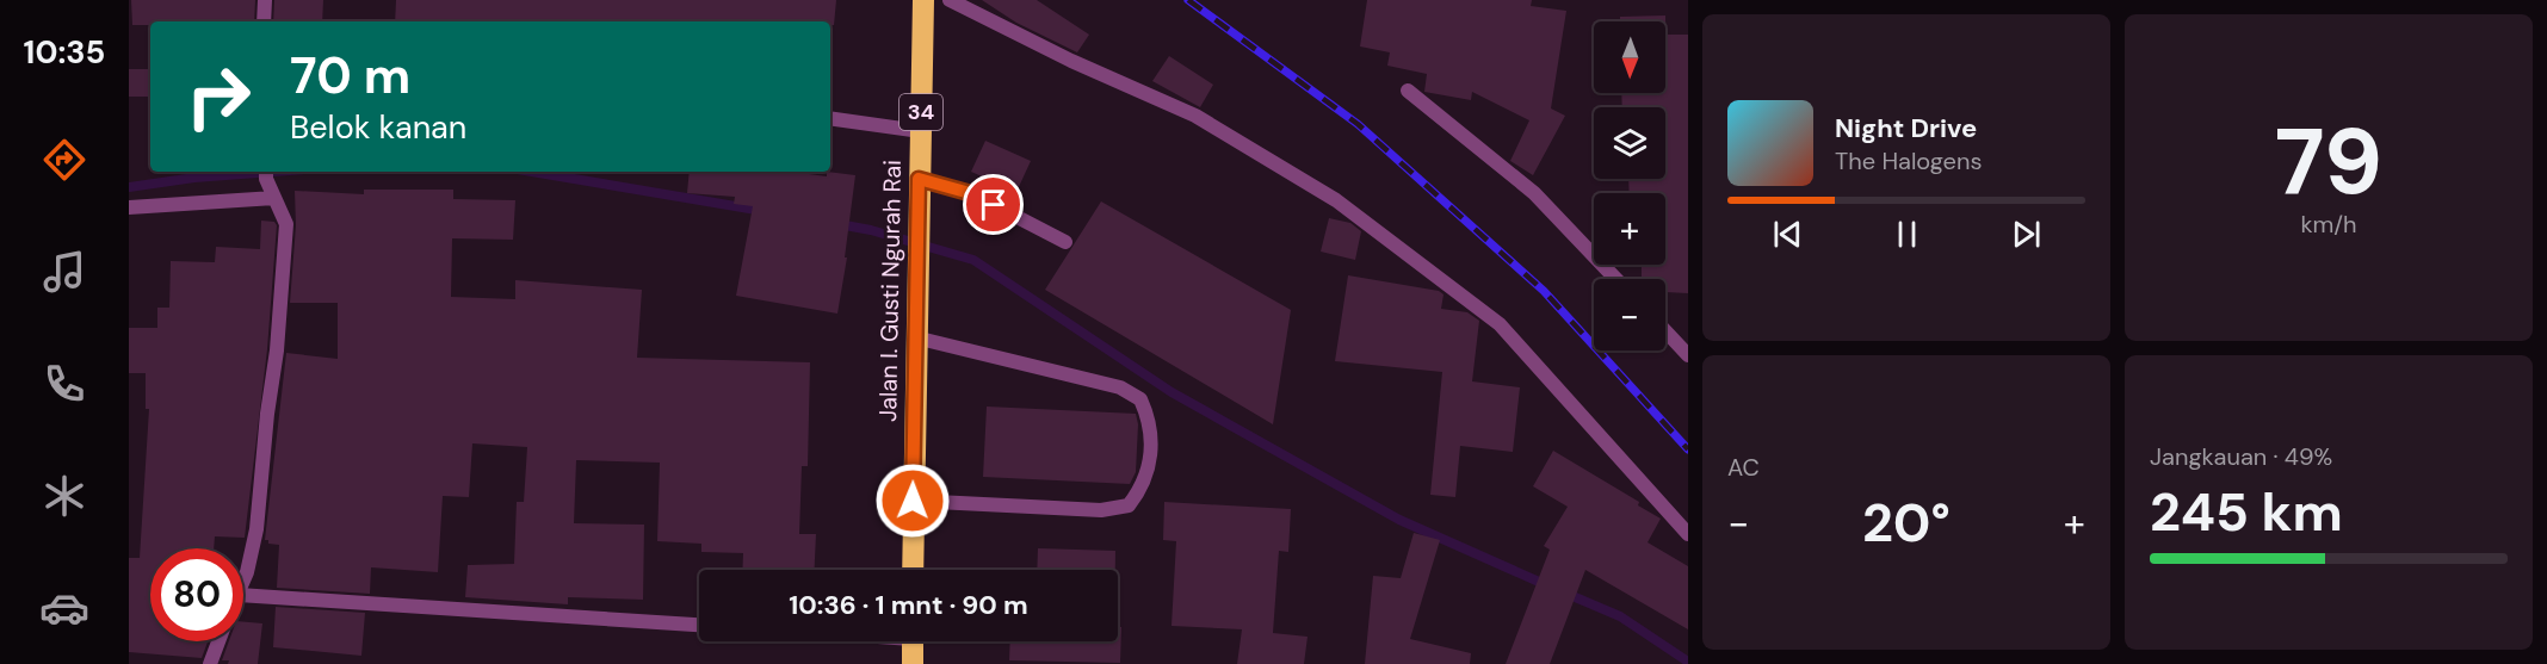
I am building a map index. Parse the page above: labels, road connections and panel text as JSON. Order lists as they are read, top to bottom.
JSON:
{
  "streets": {
    "highway": ["34", "Jalan I. Gusti Ngurah Rai"]
  },
  "north": "bottom",
  "page": {
    "tabs": "10:35",
    "tile": [
      ["79", "km/h"],
      "AC",
      ["Jangkauan · 49%", "245 km"]
    ],
    "map_buttons": ["+", "−"],
    "turn": ["70 m", "Belok kanan"],
    "song": ["Night Drive", "The Halogens"],
    "heat": ["−", "20°", "+"],
    "limit": "80",
    "trip": "10:36 · 1 mnt · 90 m"
  }
}
